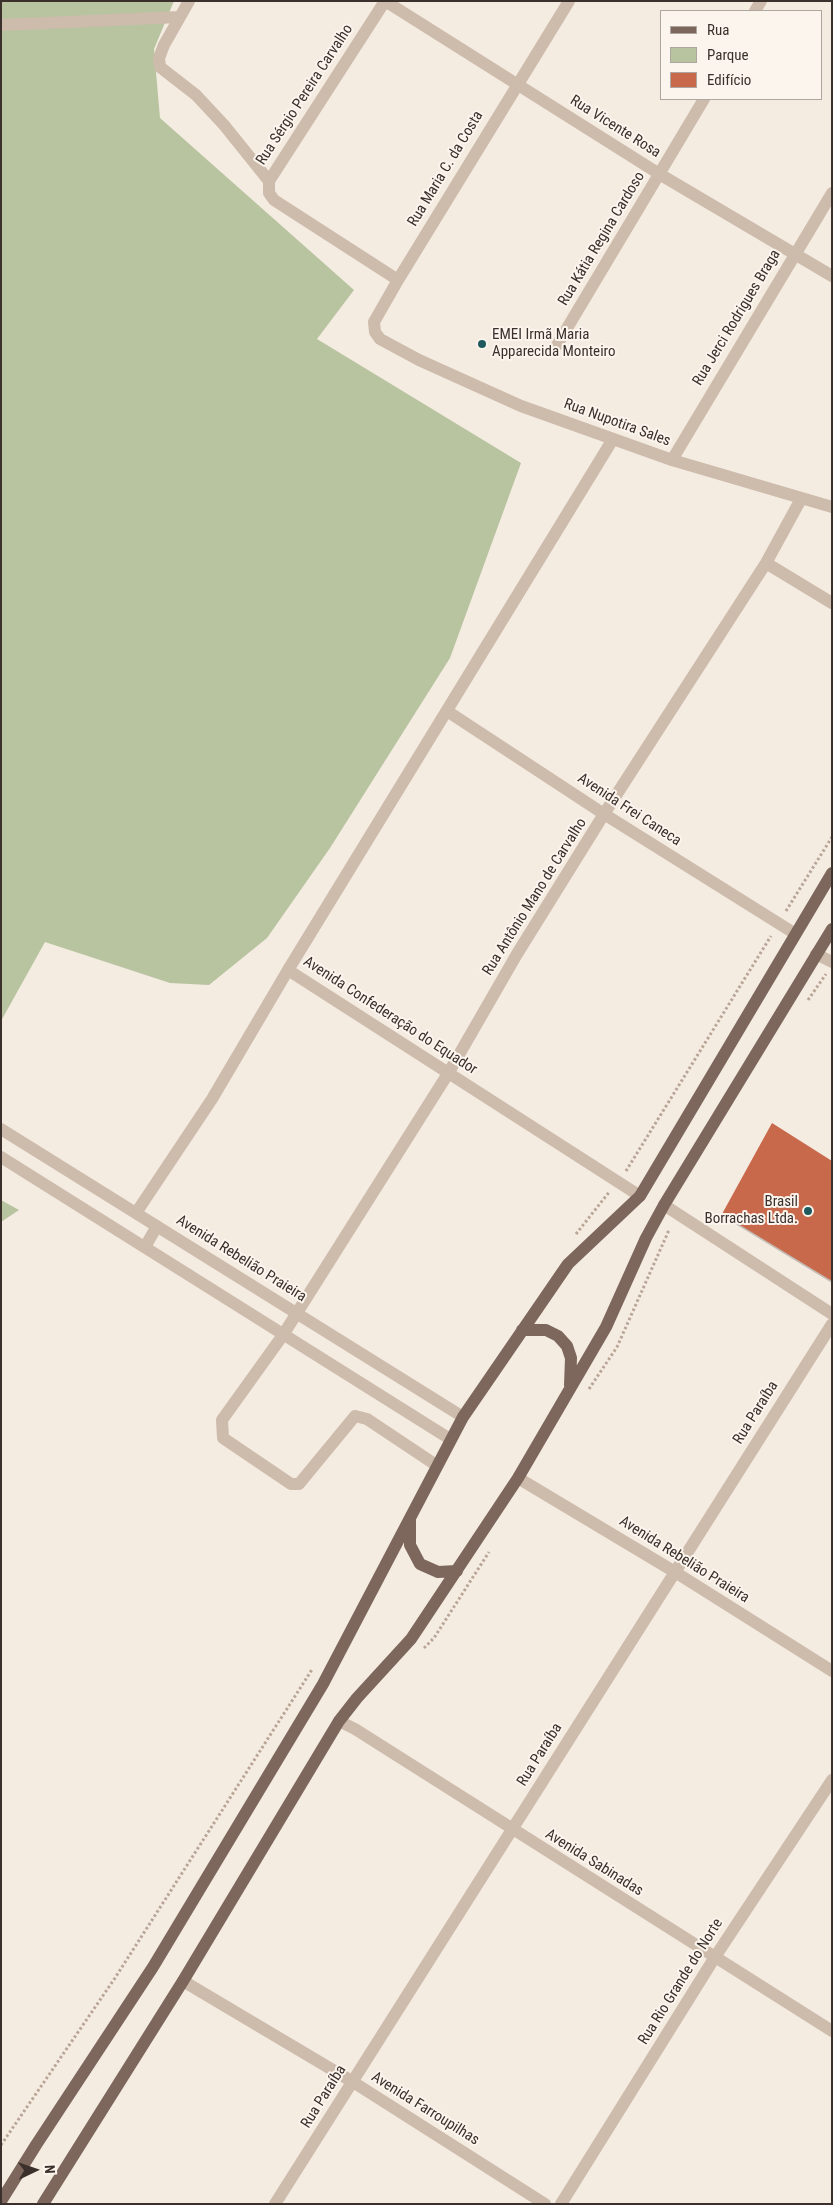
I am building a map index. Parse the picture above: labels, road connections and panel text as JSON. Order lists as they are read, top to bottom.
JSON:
{
  "streets": {
    "street": [
      "Rua Sérgio Pereira Carvalho",
      "Rua Vicente Rosa",
      "Rua Maria C. da Costa",
      "Rua Kátia Regina Cardoso",
      "Rua Jerci Rodrigues Braga",
      "Rua Nupotira Sales",
      "Avenida Frei Caneca",
      "Rua Antônio Mano de Carvalho",
      "Avenida Confederação do Equador",
      "Avenida Rebelião Praieira",
      "Rua Paraíba",
      "Avenida Sabinadas",
      "Rua Rio Grande do Norte",
      "Avenida Farroupilhas"
    ]
  },
  "crossings": [
    ["Rua Sérgio Pereira Carvalho", "Rua Vicente Rosa"],
    ["Rua Vicente Rosa", "Rua Maria C. da Costa"],
    ["Rua Vicente Rosa", "Rua Kátia Regina Cardoso"],
    ["Rua Vicente Rosa", "Rua Jerci Rodrigues Braga"],
    ["Rua Maria C. da Costa", "Rua Nupotira Sales"],
    ["Rua Jerci Rodrigues Braga", "Rua Nupotira Sales"],
    ["Rua Nupotira Sales", "Rua Antônio Mano de Carvalho"],
    ["Avenida Frei Caneca", "Rua Antônio Mano de Carvalho"],
    ["Rua Antônio Mano de Carvalho", "Avenida Confederação do Equador"],
    ["Rua Antônio Mano de Carvalho", "Avenida Rebelião Praieira"],
    ["Avenida Confederação do Equador", "Avenida Rebelião Praieira"],
    ["Avenida Rebelião Praieira", "Rua Paraíba"],
    ["Rua Paraíba", "Avenida Sabinadas"],
    ["Rua Paraíba", "Avenida Farroupilhas"],
    ["Avenida Sabinadas", "Rua Rio Grande do Norte"]
  ],
  "places": ["EMEI Irmã Maria Apparecida Monteiro", "Brasil Borrachas Ltda."],
  "legend": ["Rua", "Parque", "Edifício"],
  "north": "right"
}
